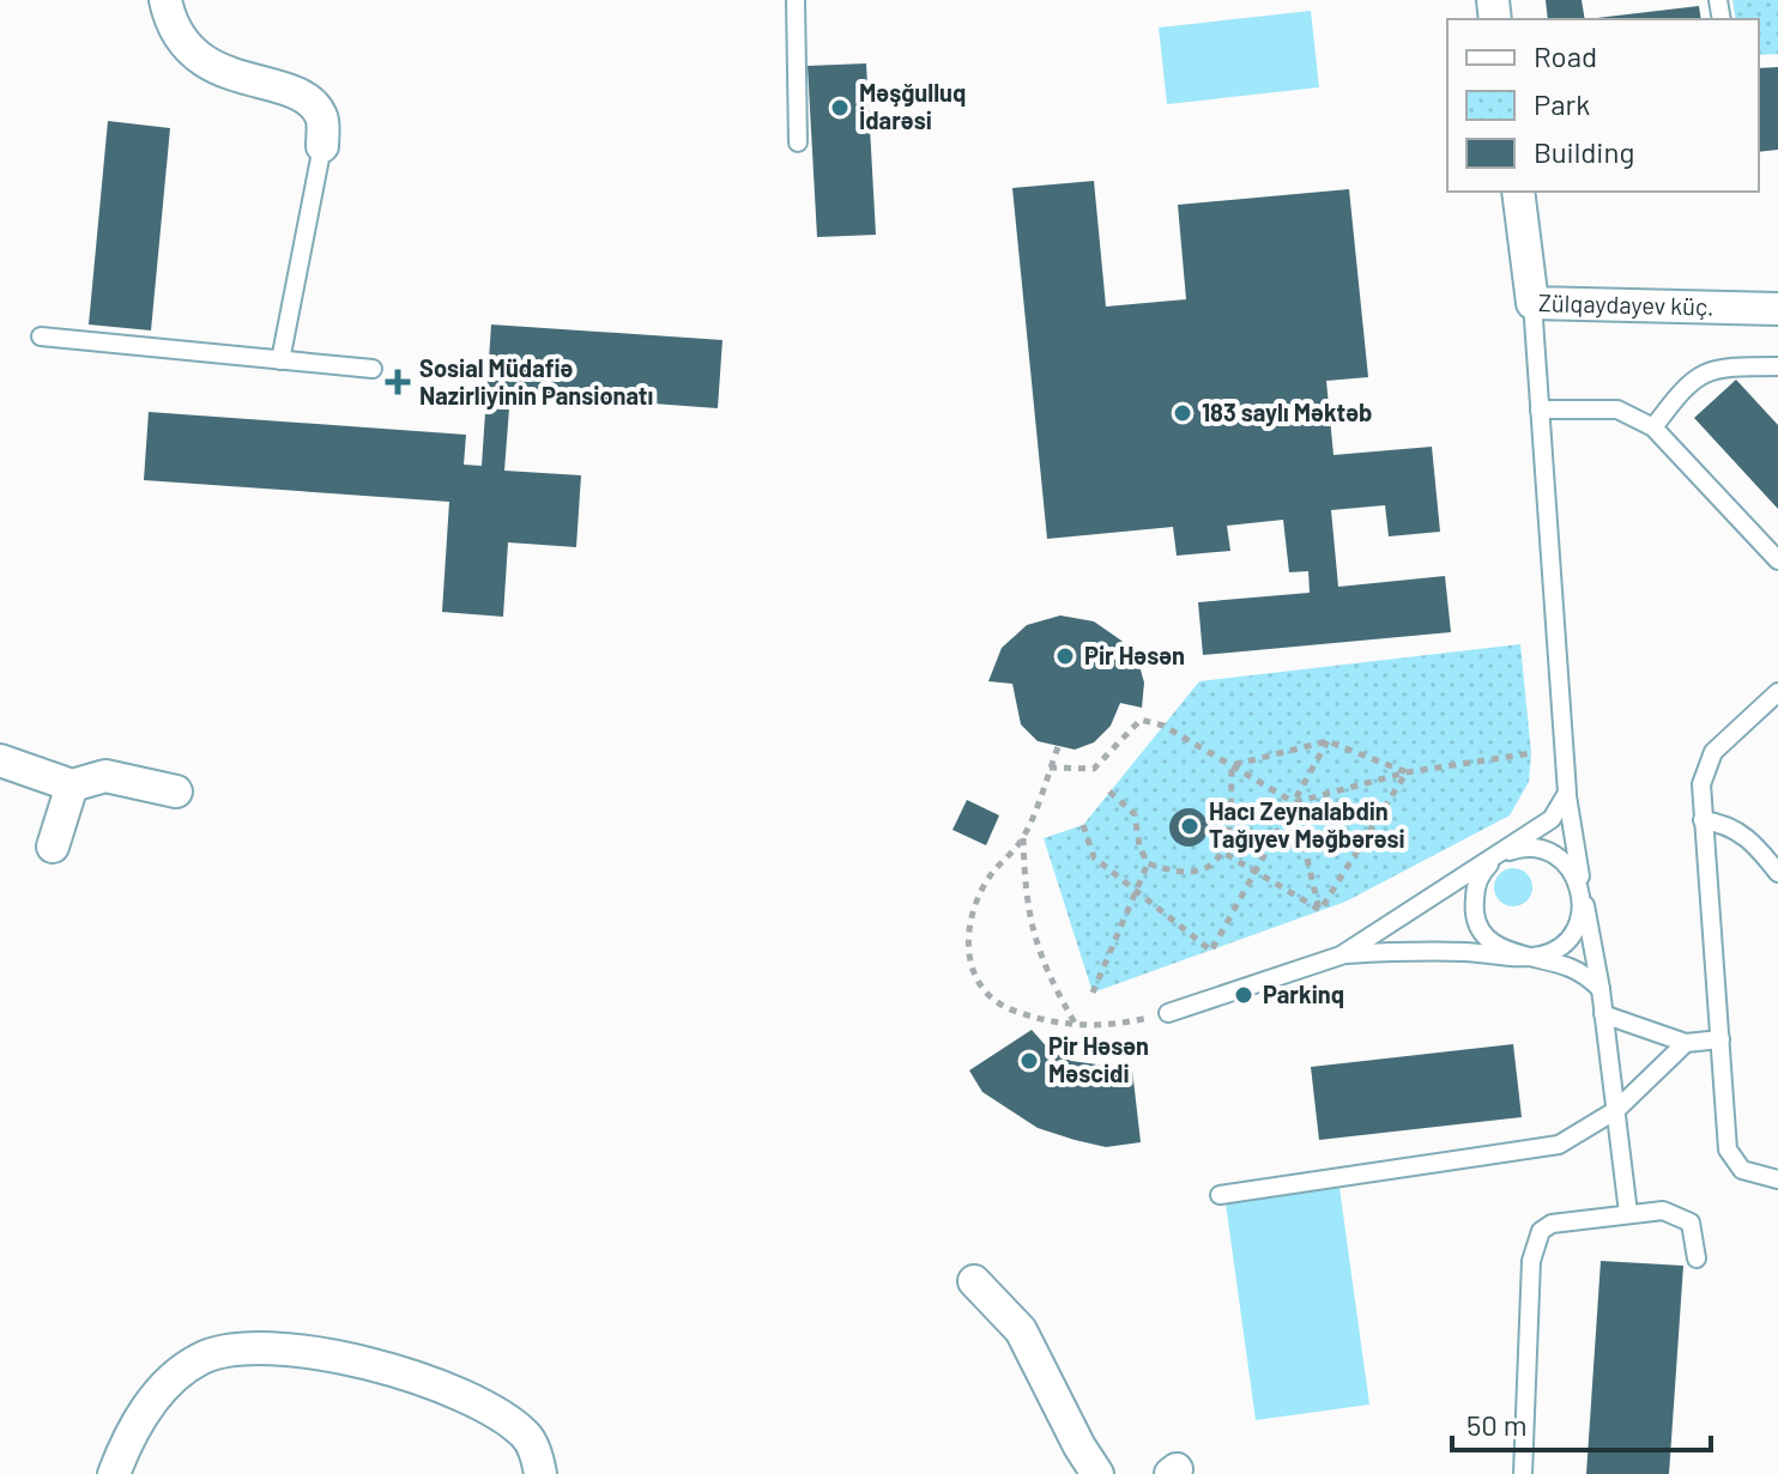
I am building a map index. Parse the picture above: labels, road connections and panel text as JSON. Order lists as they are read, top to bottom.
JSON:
{
  "streets": {
    "street": ["Zülqaydayev küç."]
  },
  "places": {
    "other": [
      "Məşğulluq İdarəsi",
      "183 saylı Məktəb",
      "Pir Həsən",
      "Hacı Zeynalabdin Tağıyev Məğbərəsi",
      "Parkinq",
      "Pir Həsən Məscidi"
    ],
    "health": ["Sosial Müdafiə Nazirliyinin Pansionatı"]
  },
  "legend": ["Road", "Park", "Building"],
  "scale_bar": "50 m"
}
